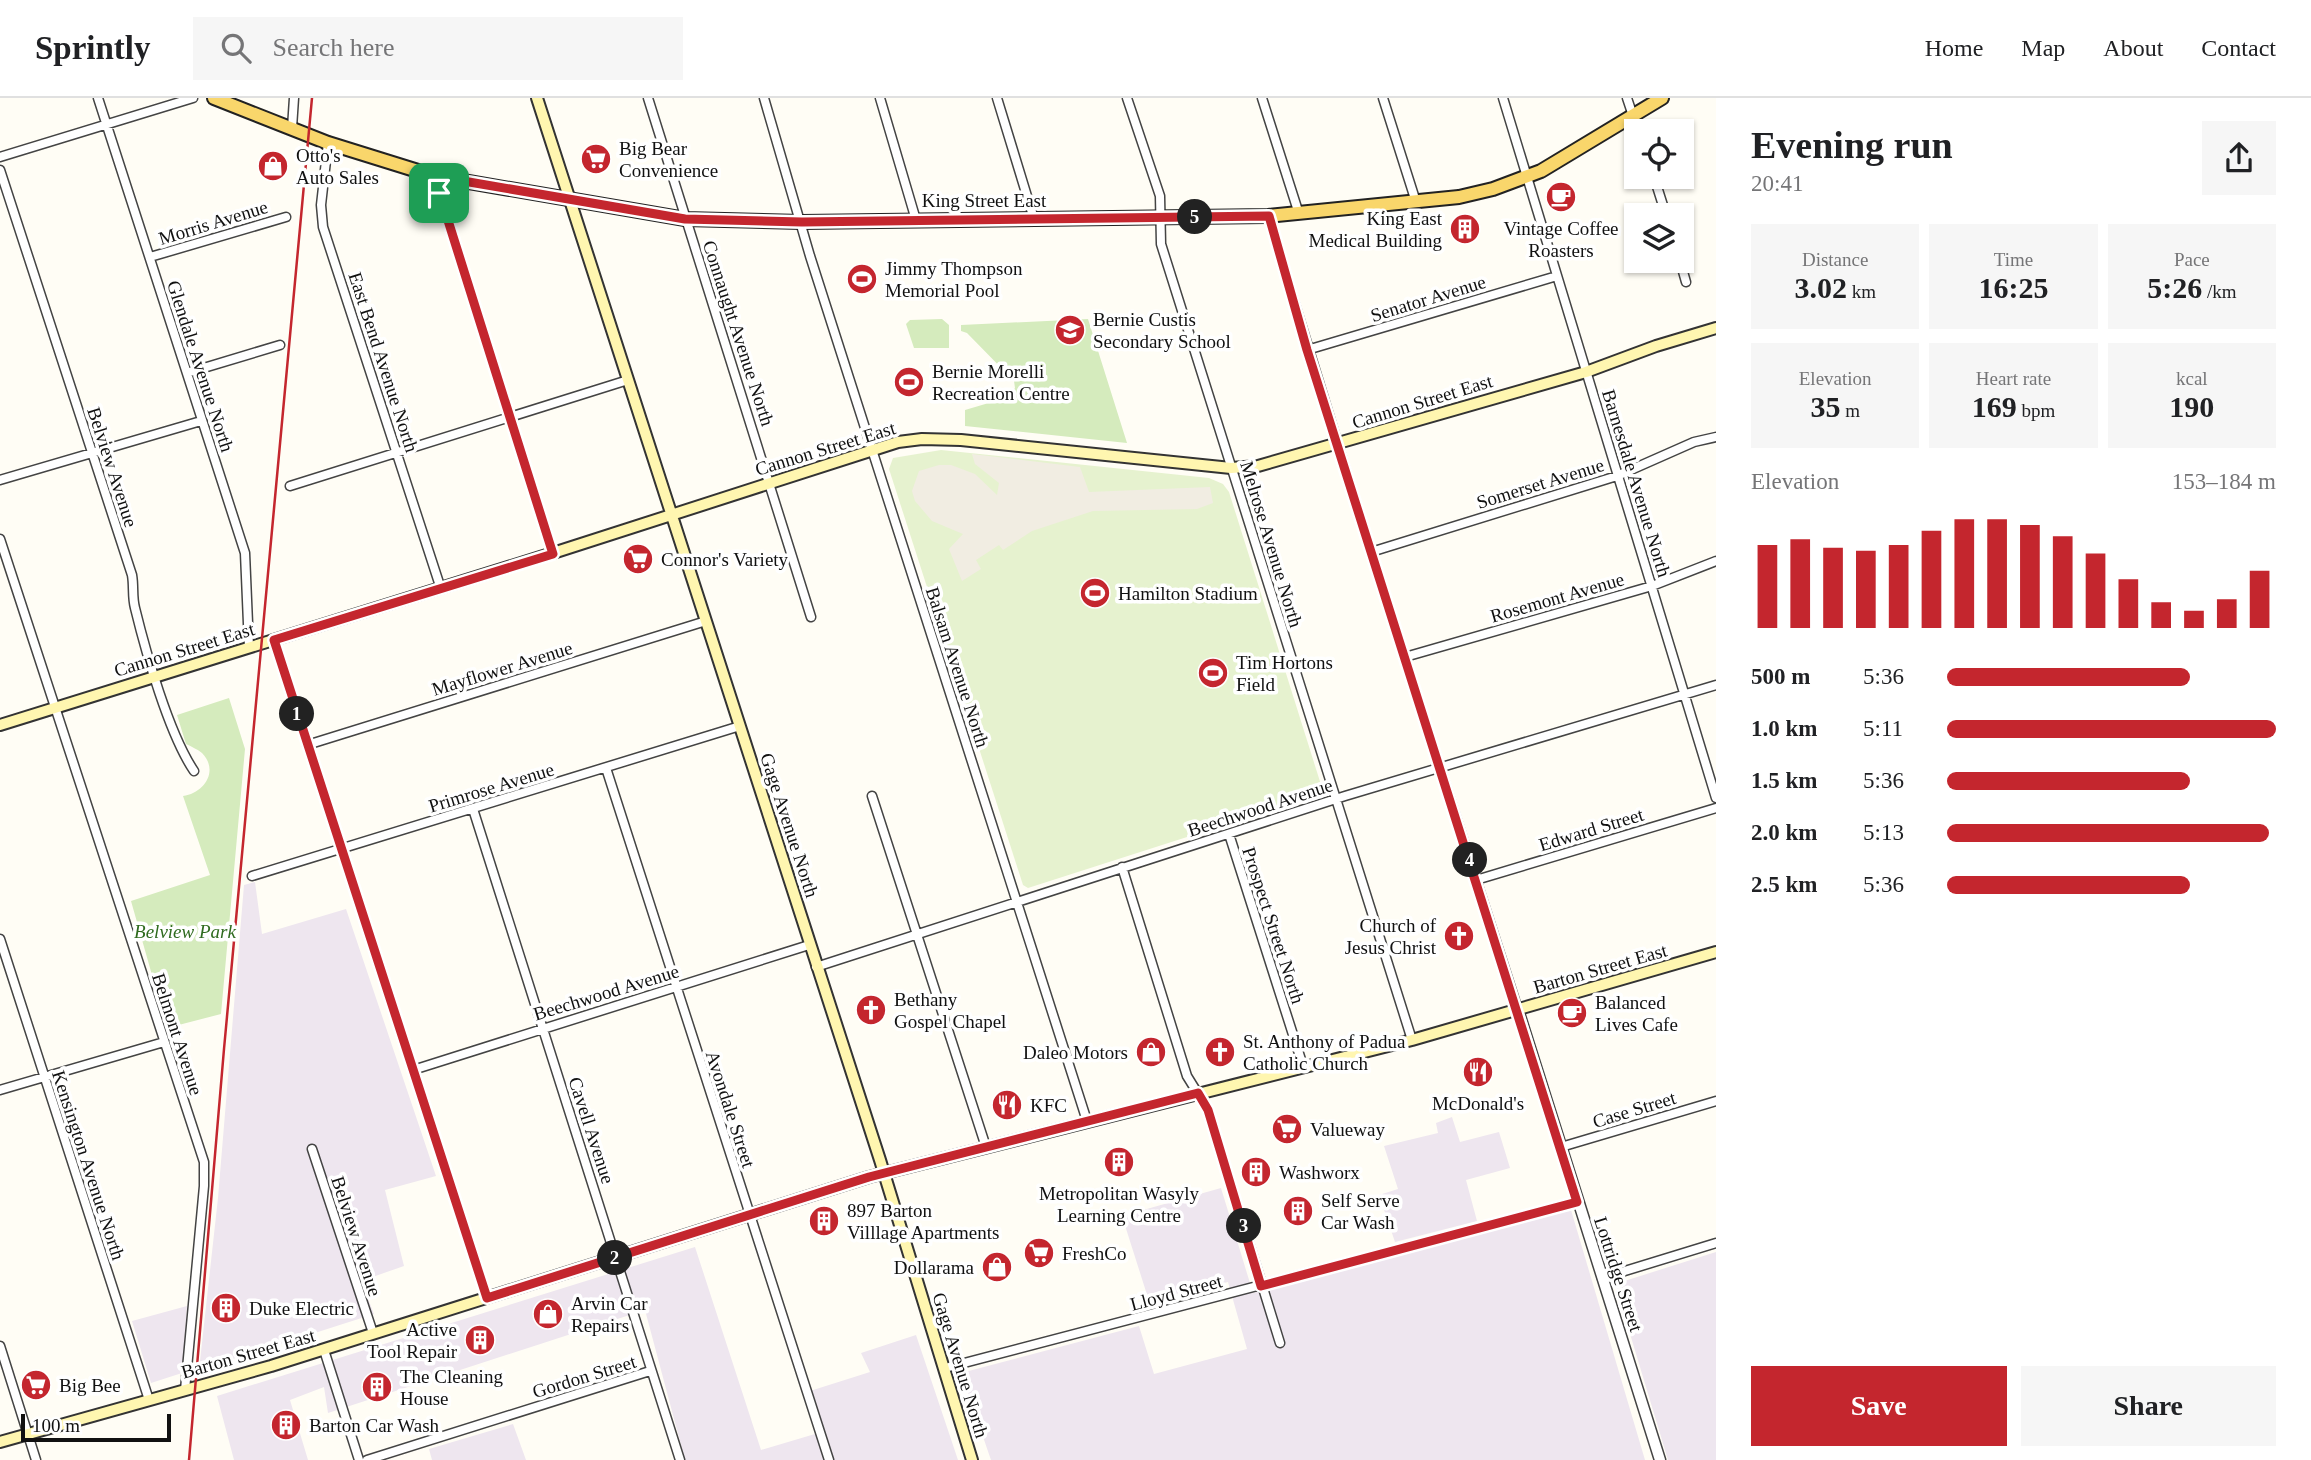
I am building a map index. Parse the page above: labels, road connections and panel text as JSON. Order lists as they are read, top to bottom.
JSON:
{
  "streets": {
    "main road": [
      "King Street East",
      "Cannon Street East",
      "Gage Avenue North",
      "Barton Street East"
    ],
    "street": [
      "Morris Avenue",
      "Senator Avenue",
      "Connaught Avenue North",
      "East Bend Avenue North",
      "Glendale Avenue North",
      "Belview Avenue",
      "Somerset Avenue",
      "Barnesdale Avenue North",
      "Melrose Avenue North",
      "Rosemont Avenue",
      "Balsam Avenue North",
      "Mayflower Avenue",
      "Primrose Avenue",
      "Beechwood Avenue",
      "Edward Street",
      "Prospect Street North",
      "Belmont Avenue",
      "Avondale Street",
      "Case Street",
      "Cavell Avenue",
      "Kensington Avenue North",
      "Lottridge Street",
      "Lloyd Street",
      "Gordon Street"
    ]
  },
  "crossings": [
    ["King Street East", "Connaught Avenue North"],
    ["King Street East", "East Bend Avenue North"],
    ["King Street East", "Barnesdale Avenue North"],
    ["King Street East", "Melrose Avenue North"],
    ["King Street East", "Balsam Avenue North"],
    ["King Street East", "Gage Avenue North"],
    ["King Street East", "Lottridge Street"],
    ["Morris Avenue", "Glendale Avenue North"],
    ["Senator Avenue", "Barnesdale Avenue North"],
    ["Senator Avenue", "Lottridge Street"],
    ["Connaught Avenue North", "Cannon Street East"],
    ["East Bend Avenue North", "Cannon Street East"],
    ["Glendale Avenue North", "Cannon Street East"],
    ["Cannon Street East", "Belview Avenue"],
    ["Cannon Street East", "Barnesdale Avenue North"],
    ["Cannon Street East", "Melrose Avenue North"],
    ["Cannon Street East", "Balsam Avenue North"],
    ["Cannon Street East", "Gage Avenue North"],
    ["Cannon Street East", "Belmont Avenue"],
    ["Cannon Street East", "Lottridge Street"],
    ["Belview Avenue", "Barton Street East"],
    ["Somerset Avenue", "Barnesdale Avenue North"],
    ["Somerset Avenue", "Lottridge Street"],
    ["Barnesdale Avenue North", "Rosemont Avenue"],
    ["Barnesdale Avenue North", "Beechwood Avenue"],
    ["Melrose Avenue North", "Beechwood Avenue"],
    ["Melrose Avenue North", "Barton Street East"],
    ["Rosemont Avenue", "Lottridge Street"],
    ["Balsam Avenue North", "Beechwood Avenue"],
    ["Balsam Avenue North", "Barton Street East"],
    ["Mayflower Avenue", "Gage Avenue North"],
    ["Primrose Avenue", "Gage Avenue North"],
    ["Primrose Avenue", "Avondale Street"],
    ["Primrose Avenue", "Cavell Avenue"],
    ["Beechwood Avenue", "Gage Avenue North"],
    ["Beechwood Avenue", "Prospect Street North"],
    ["Beechwood Avenue", "Avondale Street"],
    ["Beechwood Avenue", "Cavell Avenue"],
    ["Beechwood Avenue", "Lottridge Street"],
    ["Gage Avenue North", "Barton Street East"],
    ["Gage Avenue North", "Lloyd Street"],
    ["Edward Street", "Lottridge Street"],
    ["Prospect Street North", "Barton Street East"],
    ["Barton Street East", "Belmont Avenue"],
    ["Barton Street East", "Avondale Street"],
    ["Barton Street East", "Cavell Avenue"],
    ["Barton Street East", "Kensington Avenue North"],
    ["Barton Street East", "Lottridge Street"],
    ["Case Street", "Lottridge Street"],
    ["Cavell Avenue", "Gordon Street"],
    ["Lottridge Street", "Lloyd Street"]
  ],
  "parks": ["Belview Park"],
  "places": {
    "supermarket": [
      "Big Bear Convenience",
      "Connor's Variety",
      "Valueway",
      "FreshCo",
      "Big Bee"
    ],
    "shop": [
      "Otto's Auto Sales",
      "Daleo Motors",
      "Dollarama",
      "Arvin Car Repairs"
    ],
    "cafe": ["Vintage Coffee Roasters", "Balanced Lives Cafe"],
    "building": [
      "King East Medical Building",
      "Metropolitan Wasyly Learning Centre",
      "Washworx",
      "Self Serve Car Wash",
      "897 Barton Villlage Apartments",
      "Duke Electric",
      "Active Tool Repair",
      "The Cleaning House",
      "Barton Car Wash"
    ],
    "sports": [
      "Jimmy Thompson Memorial Pool",
      "Bernie Morelli Recreation Centre",
      "Hamilton Stadium",
      "Tim Hortons Field"
    ],
    "school or university": ["Bernie Custis Secondary School"],
    "church": ["Church of Jesus Christ", "Bethany Gospel Chapel", "St. Anthony of Padua Catholic Church"],
    "restaurant": ["McDonald's", "KFC"]
  },
  "scale_bar": "100 m",
  "page": {
    "header": "Sprintly",
    "search": "Search here",
    "nav": [
      "Home",
      "Map",
      "About",
      "Contact"
    ],
    "heading": ["Evening run", "20:41"],
    "pins": [
      "5",
      "1",
      "4",
      "3",
      "2"
    ],
    "stats": [
      ["Distance", "3.02 km"],
      ["Time", "16:25"],
      ["Pace", "5:26 /km"],
      ["Elevation", "35 m"],
      ["Heart rate", "169 bpm"],
      ["kcal", "190"]
    ],
    "chart": ["Elevation", "153–184 m"],
    "list": [
      {
        "name": "500 m",
        "note": "5:36"
      },
      {
        "name": "1.0 km",
        "note": "5:11"
      },
      {
        "name": "1.5 km",
        "note": "5:36"
      },
      {
        "name": "2.0 km",
        "note": "5:13"
      },
      {
        "name": "2.5 km",
        "note": "5:36"
      }
    ],
    "buttons": ["Save", "Share"],
    "scale": "100 m"
  }
}
